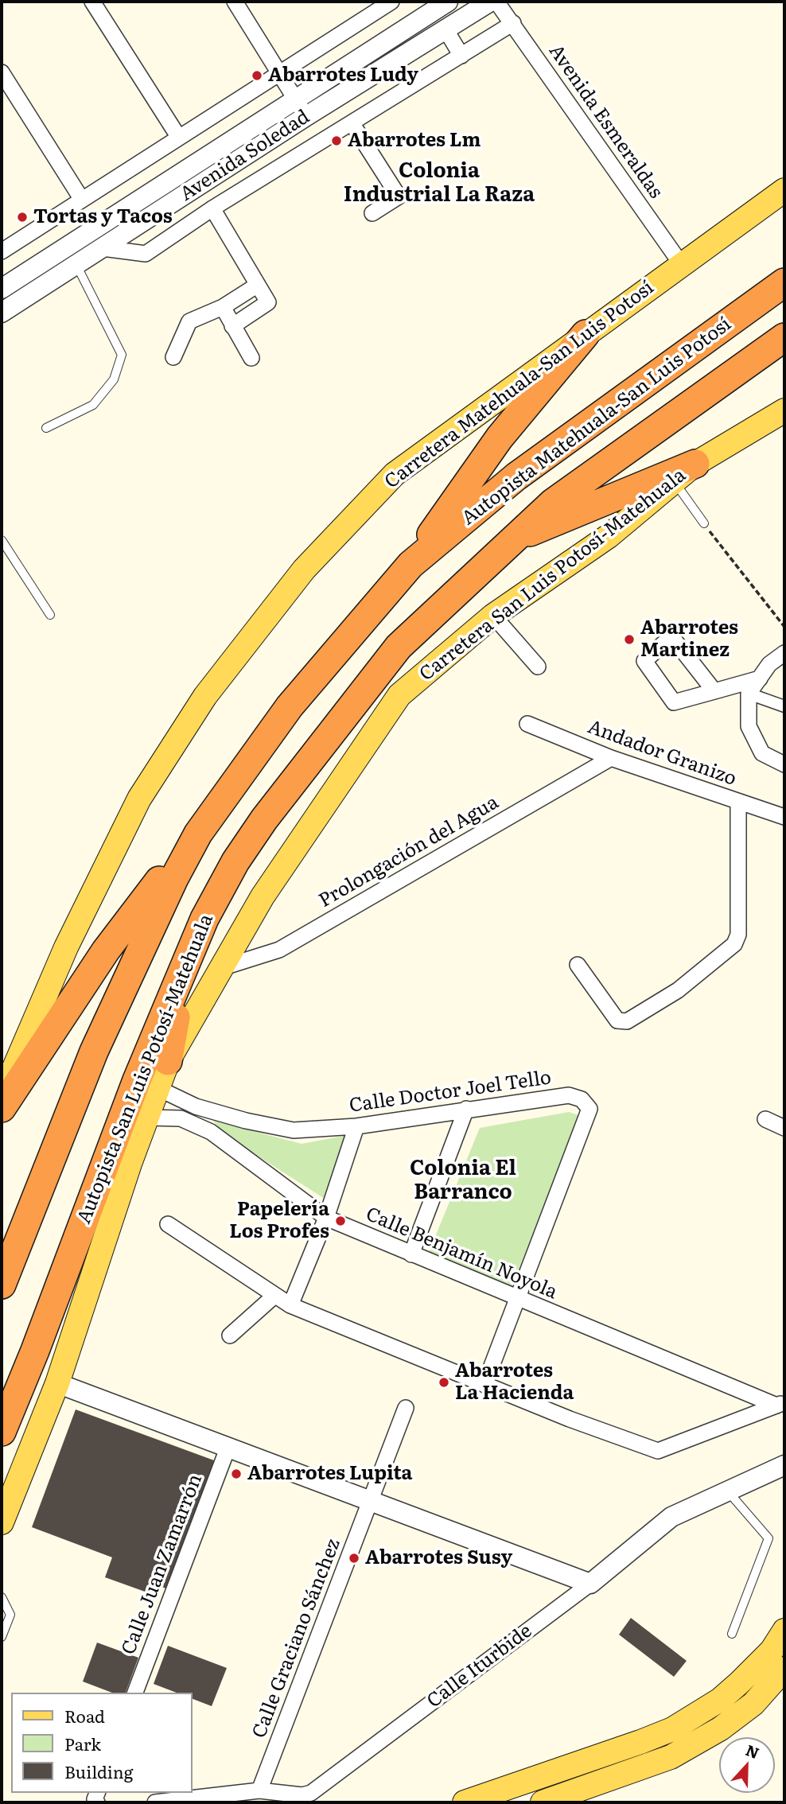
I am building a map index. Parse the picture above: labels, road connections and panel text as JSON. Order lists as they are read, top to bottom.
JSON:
{
  "streets": {
    "highway": ["Autopista Matehuala-San Luis Potosí", "Autopista San Luis Potosí-Matehuala"],
    "main road": ["Carretera Matehuala-San Luis Potosí", "Carretera San Luis Potosí-Matehuala"],
    "street": [
      "Avenida Esmeraldas",
      "Avenida Soledad",
      "Andador Granizo",
      "Prolongación del Agua",
      "Calle Doctor Joel Tello",
      "Calle Benjamín Noyola",
      "Calle Juan Zamarrón",
      "Calle Graciano Sánchez",
      "Calle Iturbide"
    ]
  },
  "crossings": [
    ["Avenida Esmeraldas", "Carretera Matehuala-San Luis Potosí"],
    ["Carretera San Luis Potosí-Matehuala", "Prolongación del Agua"],
    ["Carretera San Luis Potosí-Matehuala", "Calle Doctor Joel Tello"],
    ["Carretera San Luis Potosí-Matehuala", "Calle Benjamín Noyola"],
    ["Andador Granizo", "Prolongación del Agua"],
    ["Calle Doctor Joel Tello", "Calle Benjamín Noyola"],
    ["Calle Graciano Sánchez", "Calle Iturbide"]
  ],
  "districts": ["Colonia Industrial La Raza", "Colonia El Barranco"],
  "places": [
    "Abarrotes Ludy",
    "Abarrotes Lm",
    "Tortas y Tacos",
    "Abarrotes Martinez",
    "Papelería Los Profes",
    "Abarrotes La Hacienda",
    "Abarrotes Lupita",
    "Abarrotes Susy"
  ],
  "legend": ["Road", "Park", "Building"],
  "north": "top"
}
